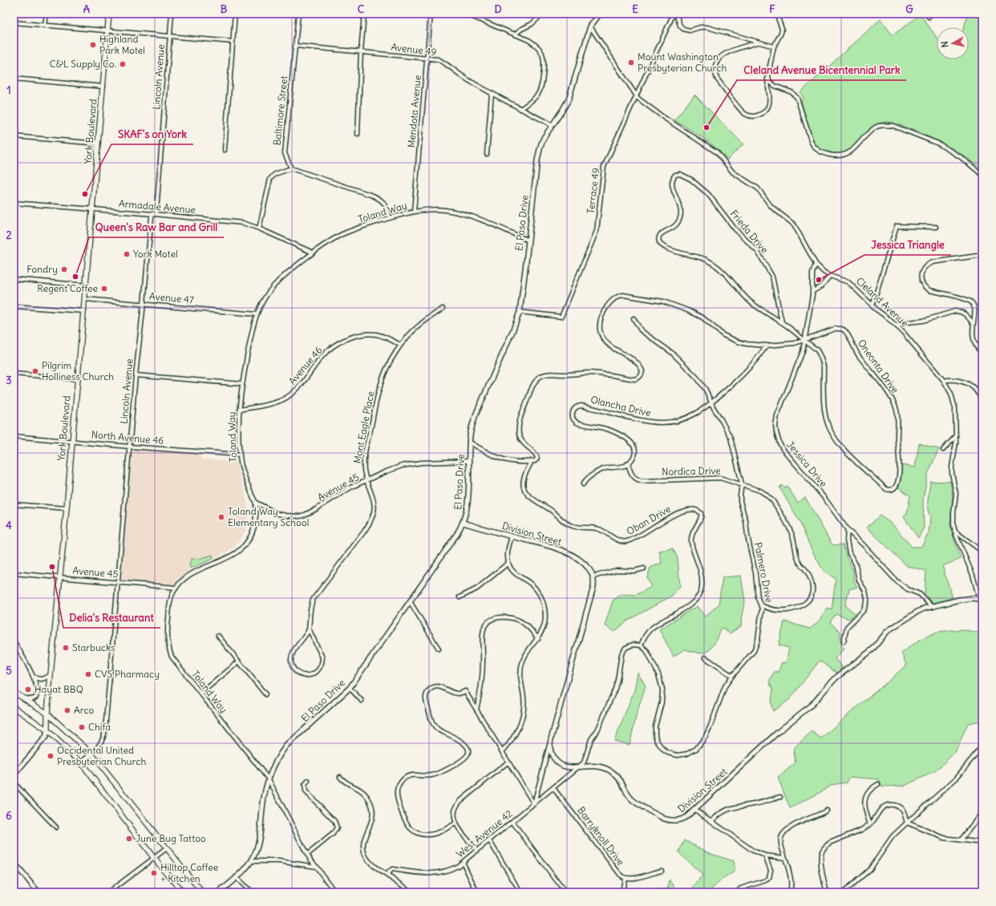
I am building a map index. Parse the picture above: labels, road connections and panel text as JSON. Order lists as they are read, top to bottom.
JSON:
{
  "streets": {
    "main road": ["York Boulevard"],
    "street": [
      "Avenue 49",
      "Lincoln Avenue",
      "Baltimore Street",
      "Mendota Avenue",
      "Terrace 49",
      "Armadale Avenue",
      "Toland Way",
      "El Paso Drive",
      "Frieda Drive",
      "Avenue 47",
      "Cleland Avenue",
      "Avenue 46",
      "Oneonta Drive",
      "Olancha Drive",
      "Mont Eagle Place",
      "North Avenue 46",
      "Jessica Drive",
      "Nordica Drive",
      "Avenue 45",
      "Oban Drive",
      "Division Street",
      "Palmero Drive",
      "West Avenue 42",
      "Barryknoll Drive"
    ]
  },
  "crossings": [
    ["Avenue 49", "Baltimore Street"],
    ["Avenue 49", "Mendota Avenue"],
    ["Avenue 49", "El Paso Drive"],
    ["Lincoln Avenue", "Armadale Avenue"],
    ["Lincoln Avenue", "Avenue 47"],
    ["Lincoln Avenue", "North Avenue 46"],
    ["Lincoln Avenue", "Avenue 45"],
    ["Mendota Avenue", "Toland Way"],
    ["York Boulevard", "Armadale Avenue"],
    ["York Boulevard", "Avenue 47"],
    ["York Boulevard", "North Avenue 46"],
    ["York Boulevard", "Avenue 45"],
    ["Terrace 49", "El Paso Drive"],
    ["Terrace 49", "Cleland Avenue"],
    ["Armadale Avenue", "Toland Way"],
    ["Toland Way", "El Paso Drive"],
    ["Toland Way", "Avenue 47"],
    ["Toland Way", "Avenue 46"],
    ["Toland Way", "North Avenue 46"],
    ["Toland Way", "Avenue 45"],
    ["El Paso Drive", "Cleland Avenue"],
    ["El Paso Drive", "Avenue 45"],
    ["El Paso Drive", "Division Street"],
    ["Cleland Avenue", "Jessica Drive"],
    ["Cleland Avenue", "Division Street"],
    ["Avenue 46", "Mont Eagle Place"],
    ["Oneonta Drive", "Olancha Drive"],
    ["Oneonta Drive", "Jessica Drive"],
    ["Oneonta Drive", "Oban Drive"],
    ["Olancha Drive", "Nordica Drive"],
    ["Olancha Drive", "Palmero Drive"],
    ["Mont Eagle Place", "Avenue 45"],
    ["Jessica Drive", "Division Street"],
    ["Nordica Drive", "Palmero Drive"],
    ["Oban Drive", "Palmero Drive"],
    ["Division Street", "West Avenue 42"],
    ["West Avenue 42", "Barryknoll Drive"]
  ],
  "places": [
    "Highland Park Motel",
    "Mount Washington Presbyterian Church",
    "C&L Supply Co.",
    "Cleland Avenue Bicentennial Park",
    "SKAF's on York",
    "York Motel",
    "Fondry",
    "Queen's Raw Bar and Grill",
    "Jessica Triangle",
    "Regent Coffee",
    "Pilgrim Holliness Church",
    "Toland Way Elementary School",
    "Delia's Restaurant",
    "Starbucks",
    "CVS Pharmacy",
    "Hayat BBQ",
    "Arco",
    "Chifa",
    "Occidental United Presbyterian Church",
    "June Bug Tattoo",
    "Hilltop Coffee + Kitchen"
  ],
  "north": "left",
  "grid": {
    "columns": [
      "A",
      "B",
      "C",
      "D",
      "E",
      "F",
      "G"
    ],
    "rows": [
      "1",
      "2",
      "3",
      "4",
      "5",
      "6"
    ]
  }
}
